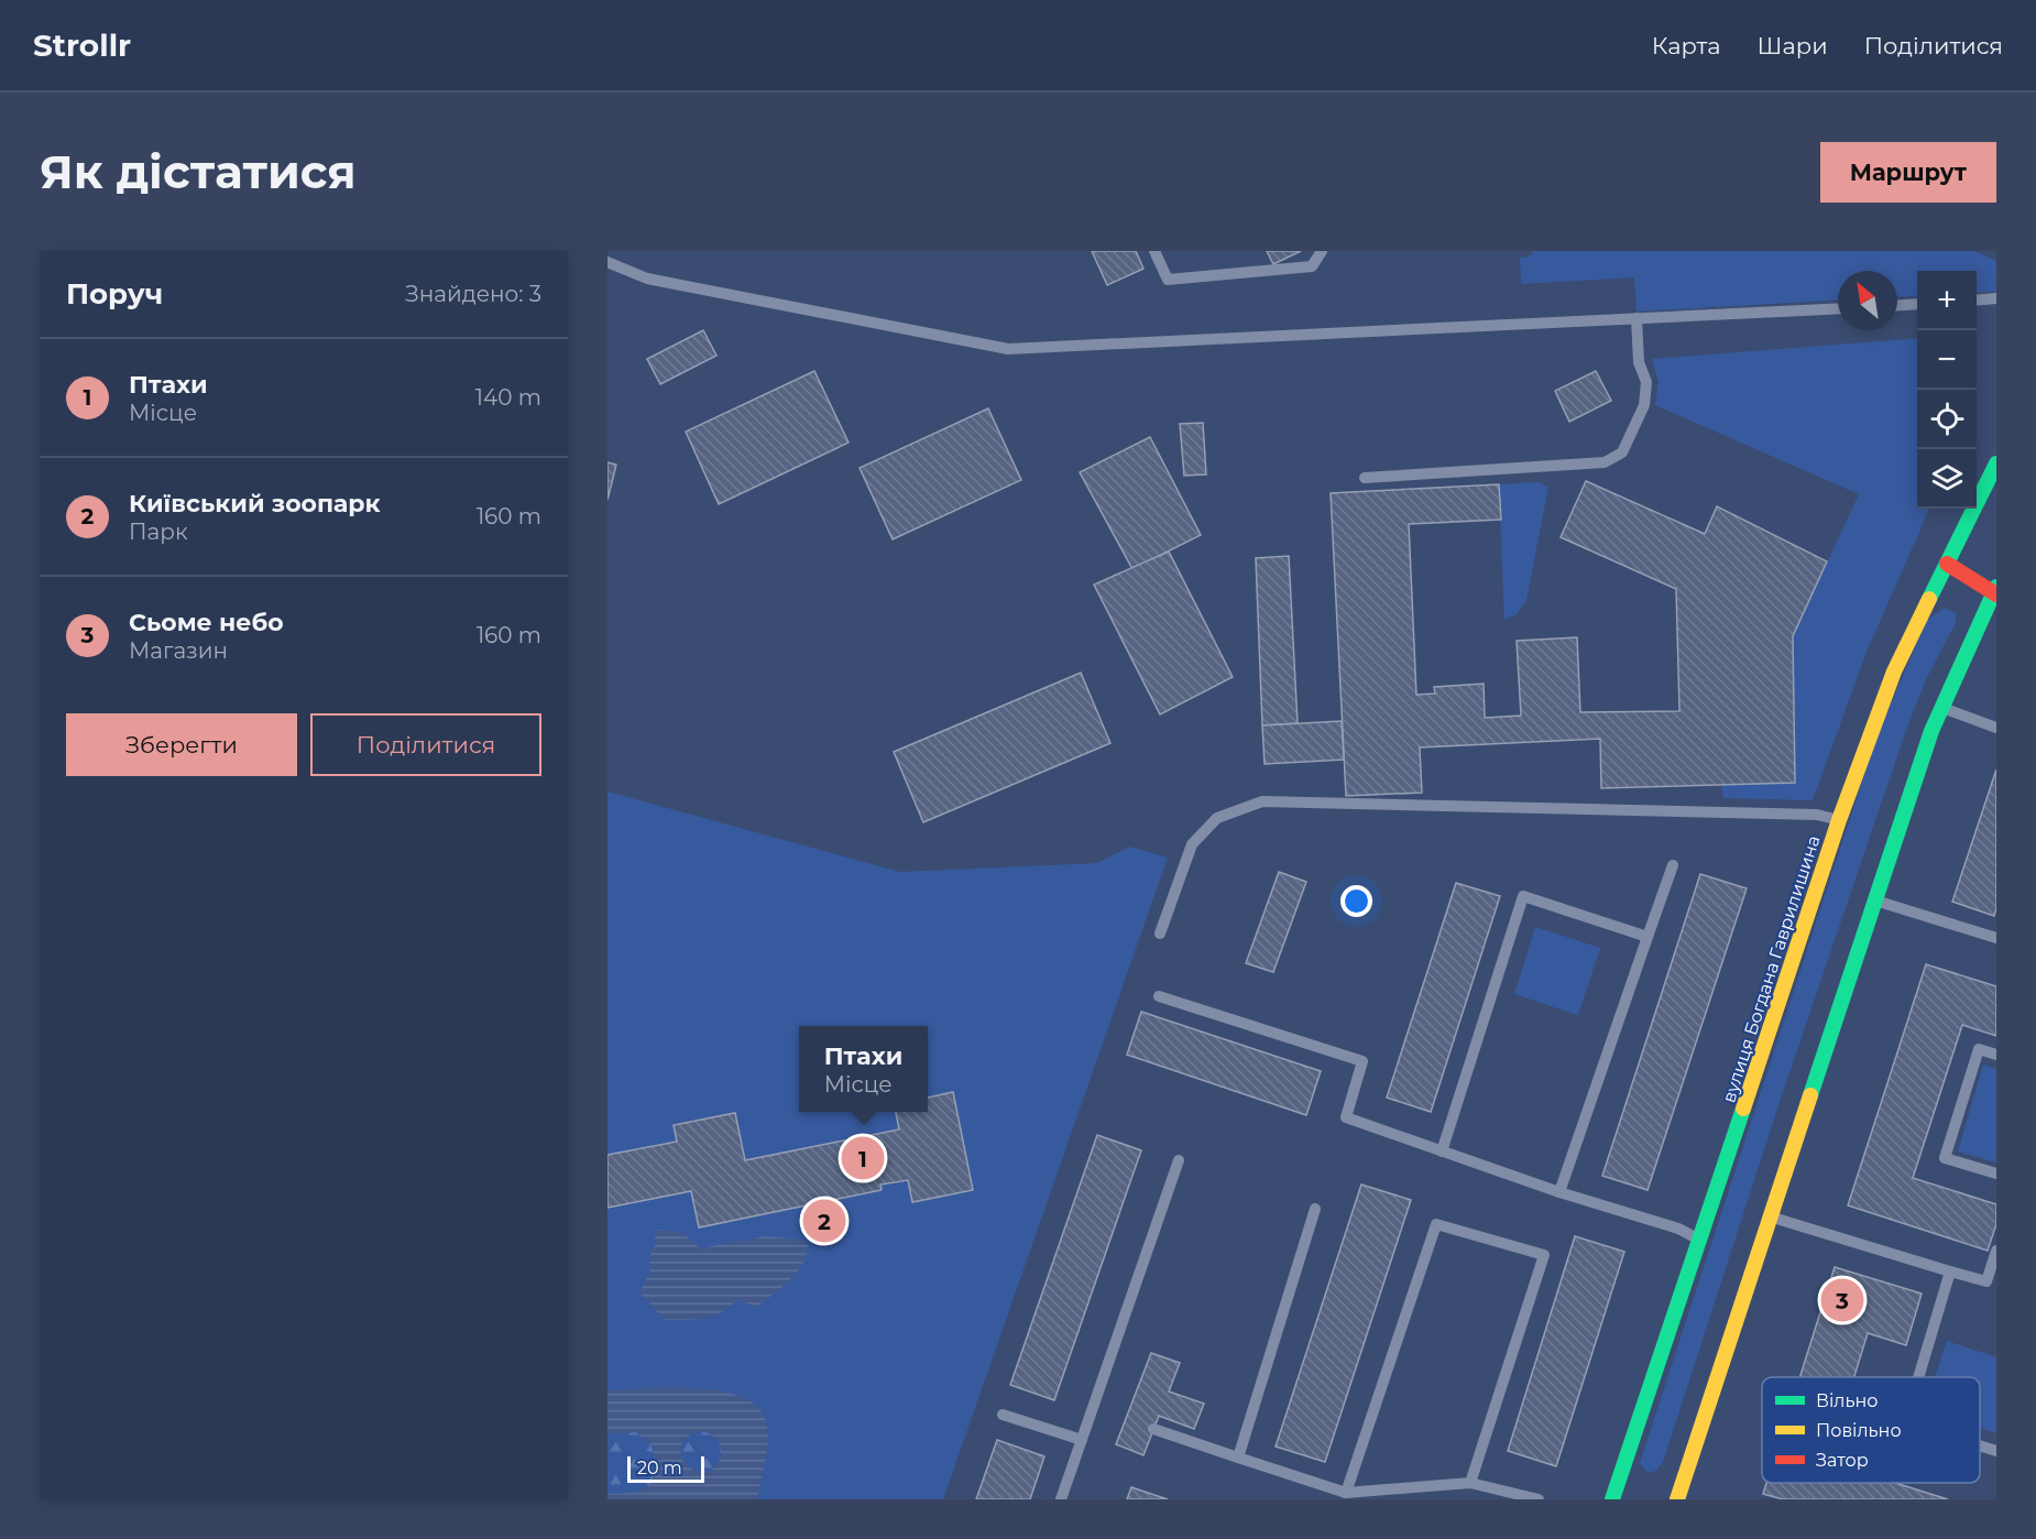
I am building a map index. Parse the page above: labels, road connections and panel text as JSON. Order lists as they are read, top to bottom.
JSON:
{
  "streets": {
    "street": ["вулиця Богдана Гаврилишина"]
  },
  "legend": ["Вільно", "Повільно", "Затор"],
  "scale_bar": "20 m",
  "north": "top left",
  "page": {
    "header": "Strollr",
    "nav": ["Карта", "Шари", "Поділитися"],
    "buttons": [
      "Маршрут",
      ["Зберегти", "Поділитися"]
    ],
    "title": "Як дістатися",
    "heading": ["Поруч", "Знайдено: 3"],
    "map_buttons": ["+", "−"],
    "list": [
      {
        "mark": "1",
        "name": "Птахи",
        "note": "Місце",
        "value": "140 m"
      },
      {
        "mark": "2",
        "name": "Київський зоопарк",
        "note": "Парк",
        "value": "160 m"
      },
      {
        "mark": "3",
        "name": "Сьоме небо",
        "note": "Магазин",
        "value": "160 m"
      }
    ],
    "popup": ["Птахи", "Місце"],
    "pins": ["1", "2", "3"],
    "scale": "20 m"
  }
}
